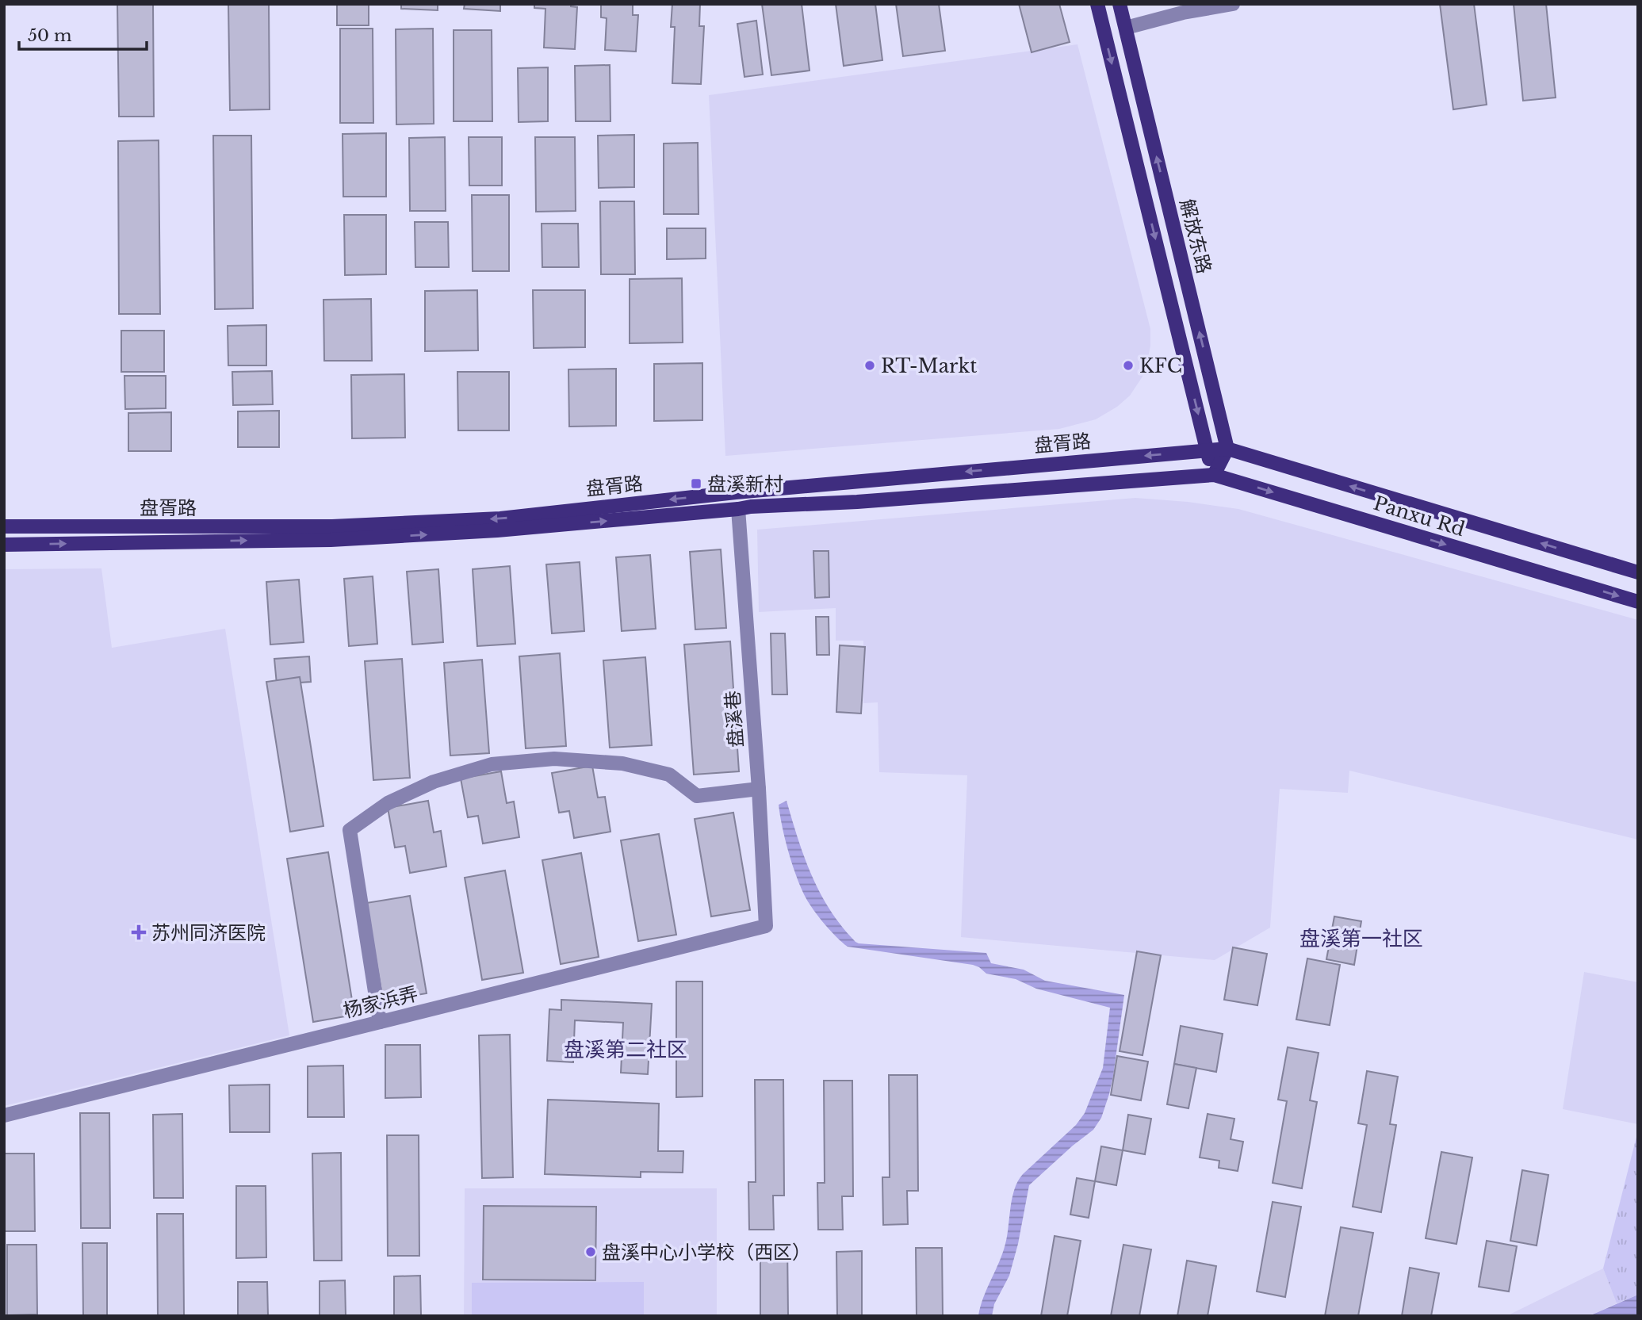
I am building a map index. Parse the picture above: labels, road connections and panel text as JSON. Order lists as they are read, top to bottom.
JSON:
{
  "streets": {
    "main road": ["解放东路", "盘胥路", "Panxu Rd"],
    "street": ["盘溪巷", "杨家浜弄"]
  },
  "crossings": [
    ["解放东路", "盘胥路"],
    ["解放东路", "Panxu Rd"],
    ["盘胥路", "Panxu Rd"],
    ["盘胥路", "盘溪巷"],
    ["盘溪巷", "杨家浜弄"]
  ],
  "districts": ["盘溪第一社区", "盘溪第二社区"],
  "places": {
    "other": ["RT-Markt", "KFC", "盘溪中心小学校（西区）"],
    "transit": ["盘溪新村"],
    "health": ["苏州同济医院"]
  },
  "scale_bar": "50 m"
}
